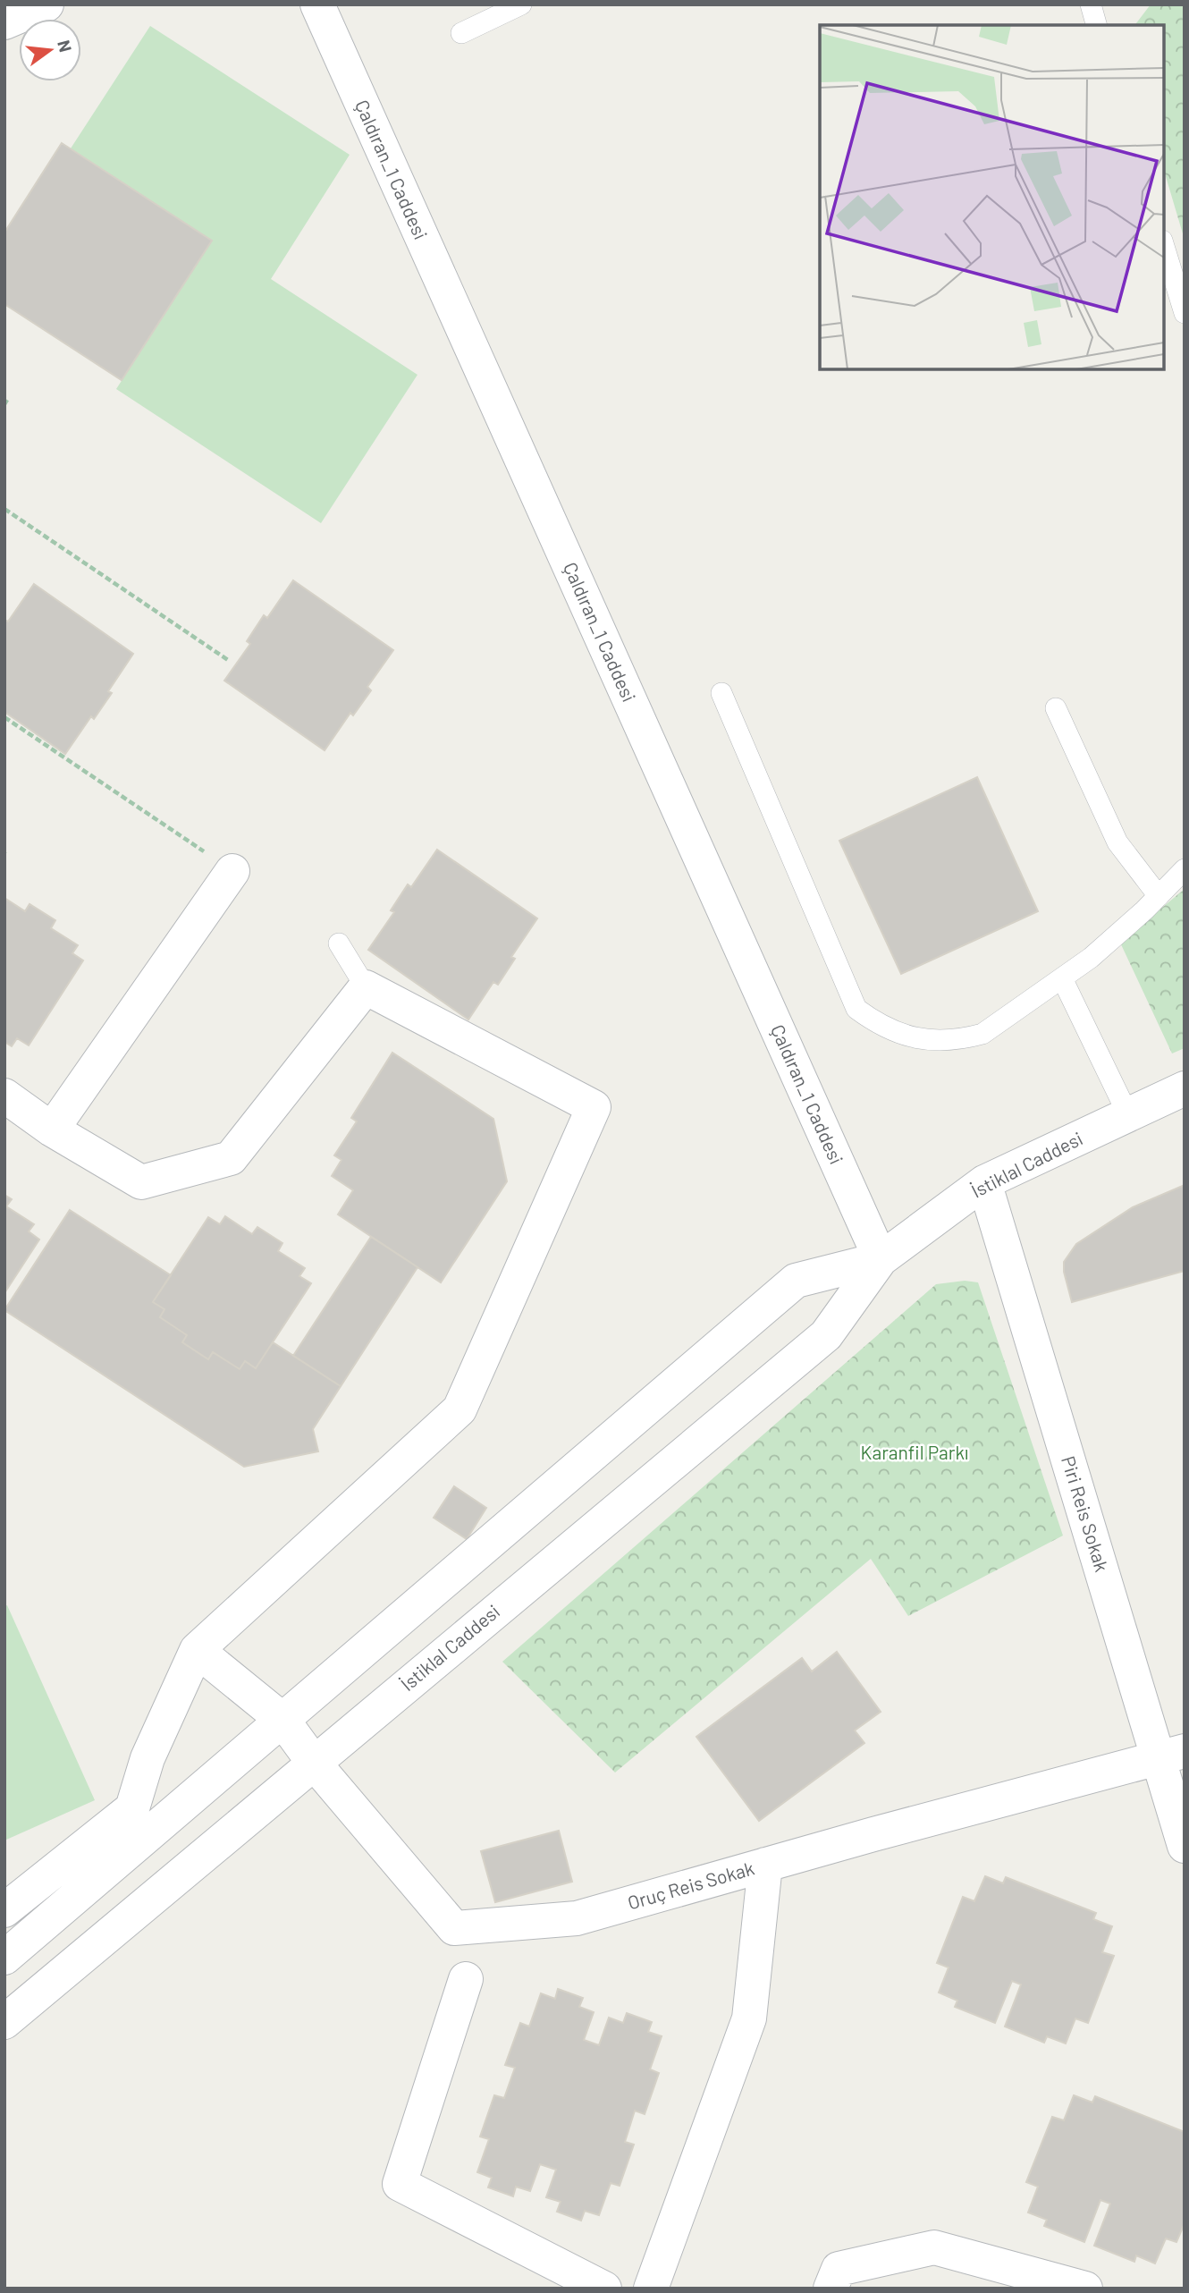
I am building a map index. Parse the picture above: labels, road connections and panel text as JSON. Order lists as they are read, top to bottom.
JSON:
{
  "streets": {
    "street": [
      "Çaldıran_1 Caddesi",
      "İstiklal Caddesi",
      "Piri Reis Sokak",
      "Oruç Reis Sokak"
    ]
  },
  "crossings": [
    ["Çaldıran_1 Caddesi", "İstiklal Caddesi"],
    ["İstiklal Caddesi", "Piri Reis Sokak"],
    ["İstiklal Caddesi", "Oruç Reis Sokak"],
    ["Piri Reis Sokak", "Oruç Reis Sokak"]
  ],
  "parks": ["Karanfil Parkı"],
  "north": "right"
}
